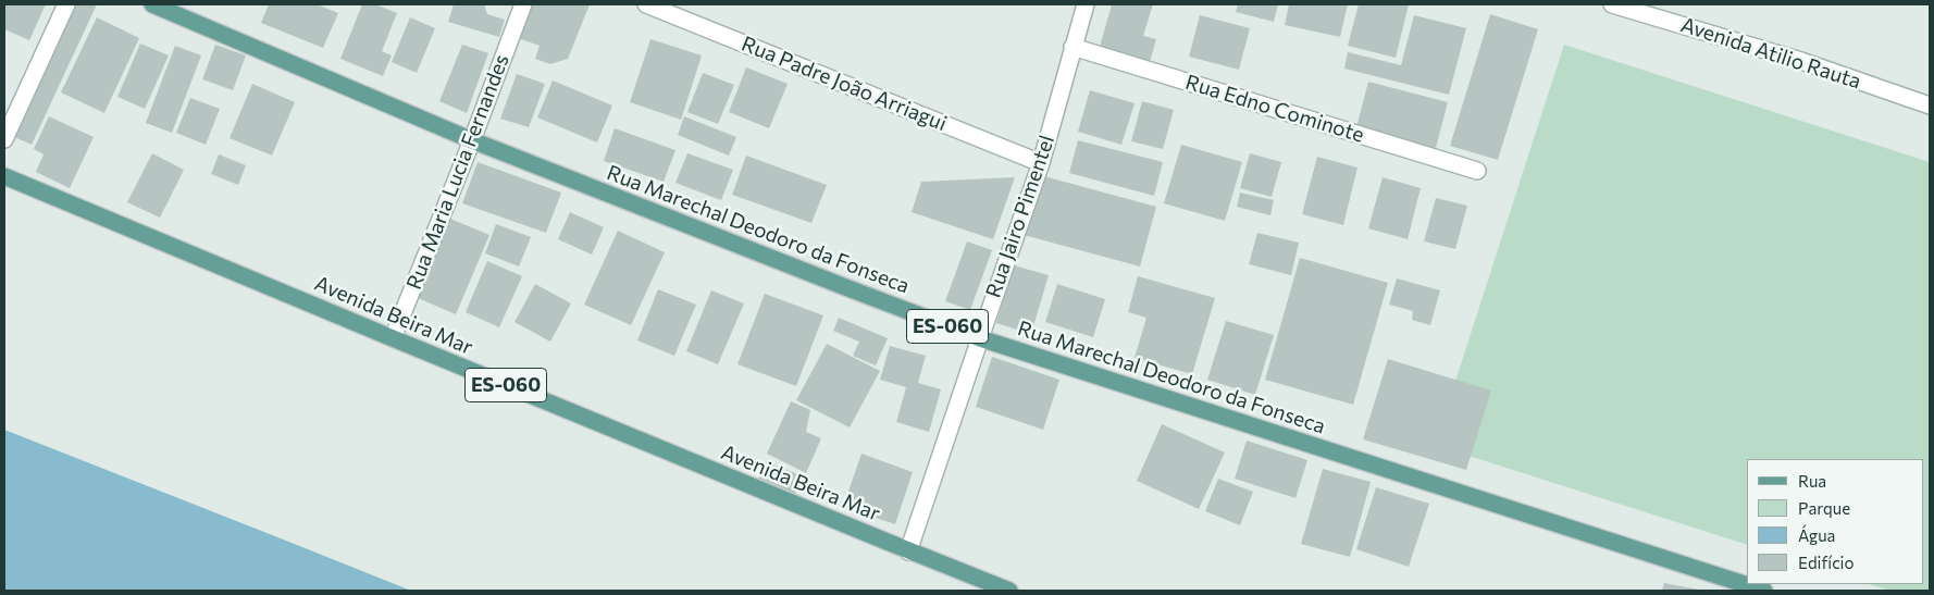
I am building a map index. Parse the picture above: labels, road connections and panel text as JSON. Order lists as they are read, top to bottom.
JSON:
{
  "streets": {
    "main road": ["Rua Marechal Deodoro da Fonseca", "Avenida Beira Mar", "ES-060"],
    "street": [
      "Avenida Atilio Rauta",
      "Rua Padre João Arriagui",
      "Rua Edno Cominote",
      "Rua Maria Lucia Fernandes",
      "Rua Jairo Pimentel"
    ]
  },
  "crossings": [
    ["Rua Padre João Arriagui", "Rua Jairo Pimentel"],
    ["Rua Edno Cominote", "Rua Jairo Pimentel"],
    ["Rua Maria Lucia Fernandes", "Rua Marechal Deodoro da Fonseca"],
    ["Rua Maria Lucia Fernandes", "Avenida Beira Mar"],
    ["Rua Jairo Pimentel", "Rua Marechal Deodoro da Fonseca"],
    ["Rua Jairo Pimentel", "Avenida Beira Mar"]
  ],
  "legend": [
    "Rua",
    "Parque",
    "Água",
    "Edifício"
  ]
}
